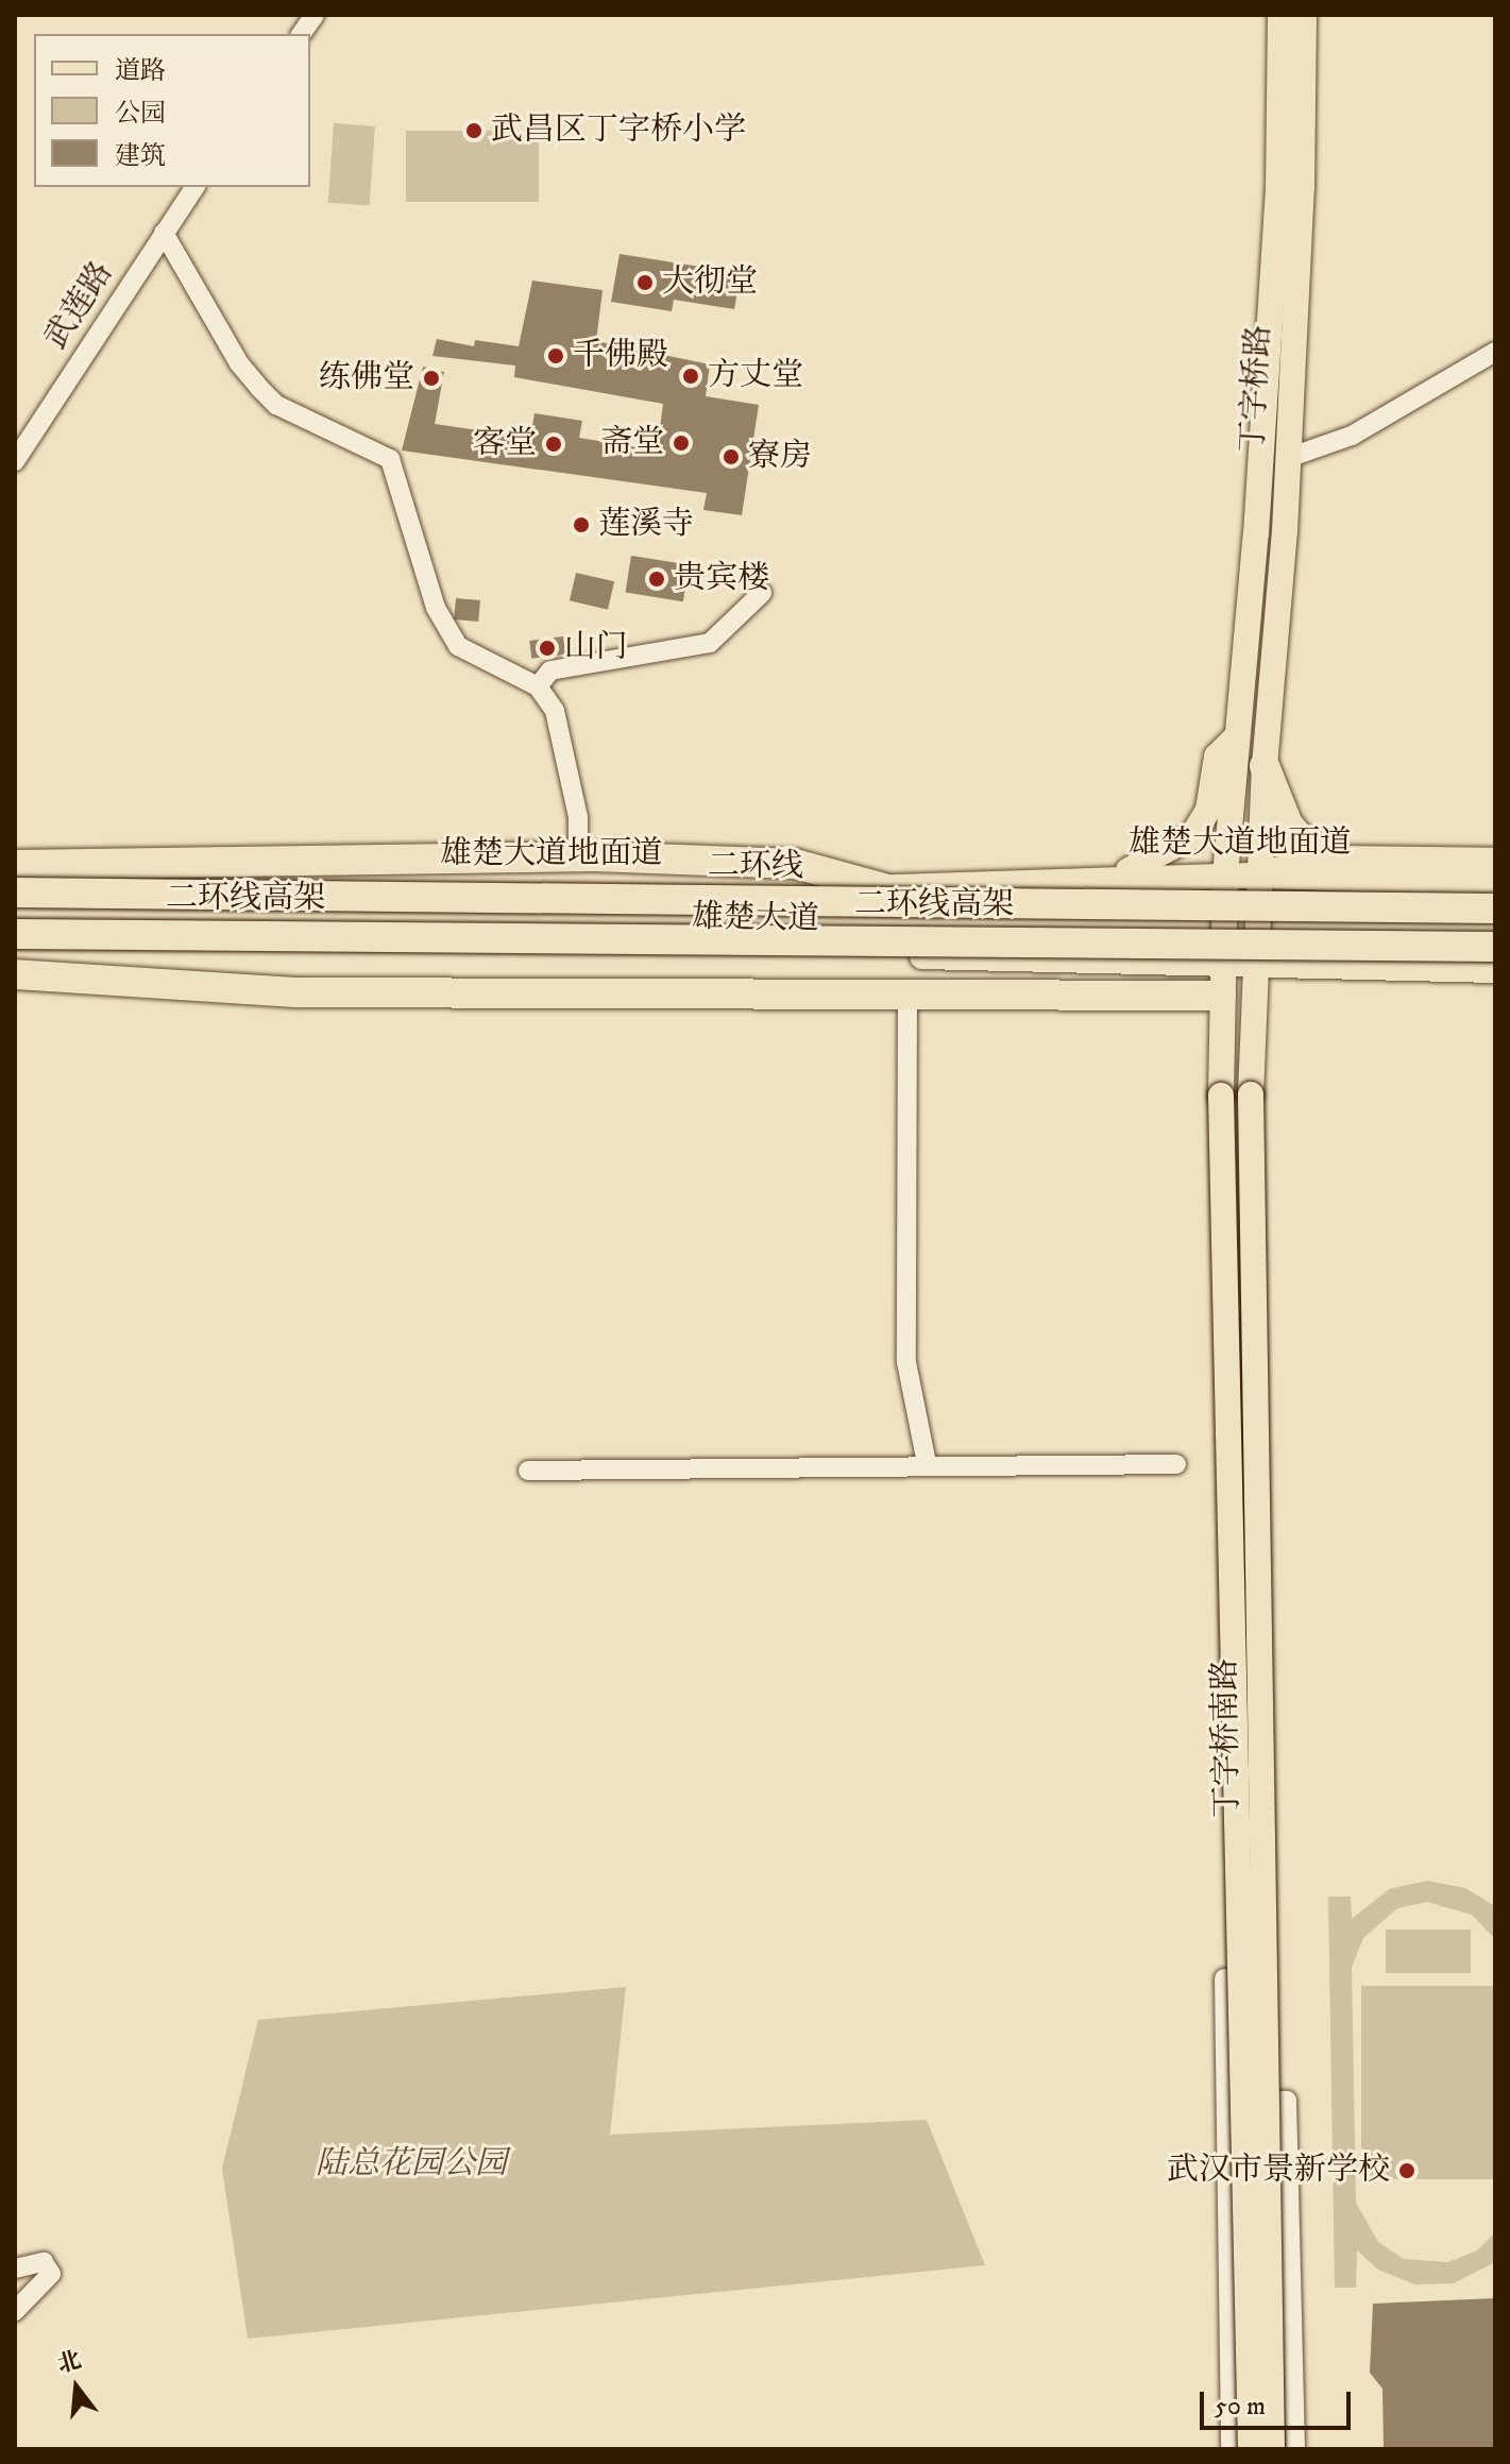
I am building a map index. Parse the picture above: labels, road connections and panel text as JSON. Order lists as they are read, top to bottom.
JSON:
{
  "streets": {
    "highway": ["二环线", "二环线高架"],
    "main road": [
      "丁字桥路",
      "雄楚大道地面道",
      "雄楚大道",
      "丁字桥南路"
    ],
    "street": ["武莲路"]
  },
  "crossings": [
    ["丁字桥路", "雄楚大道地面道"],
    ["丁字桥路", "丁字桥南路"],
    ["雄楚大道地面道", "二环线"],
    ["雄楚大道地面道", "丁字桥南路"],
    ["雄楚大道", "丁字桥南路"]
  ],
  "parks": ["陆总花园公园"],
  "places": [
    "武昌区丁字桥小学",
    "大彻堂",
    "千佛殿",
    "方丈堂",
    "练佛堂",
    "斋堂",
    "客堂",
    "寮房",
    "莲溪寺",
    "贵宾楼",
    "山门",
    "武汉市景新学校"
  ],
  "legend": ["道路", "公园", "建筑"],
  "scale_bar": "50 m",
  "north": "top"
}
